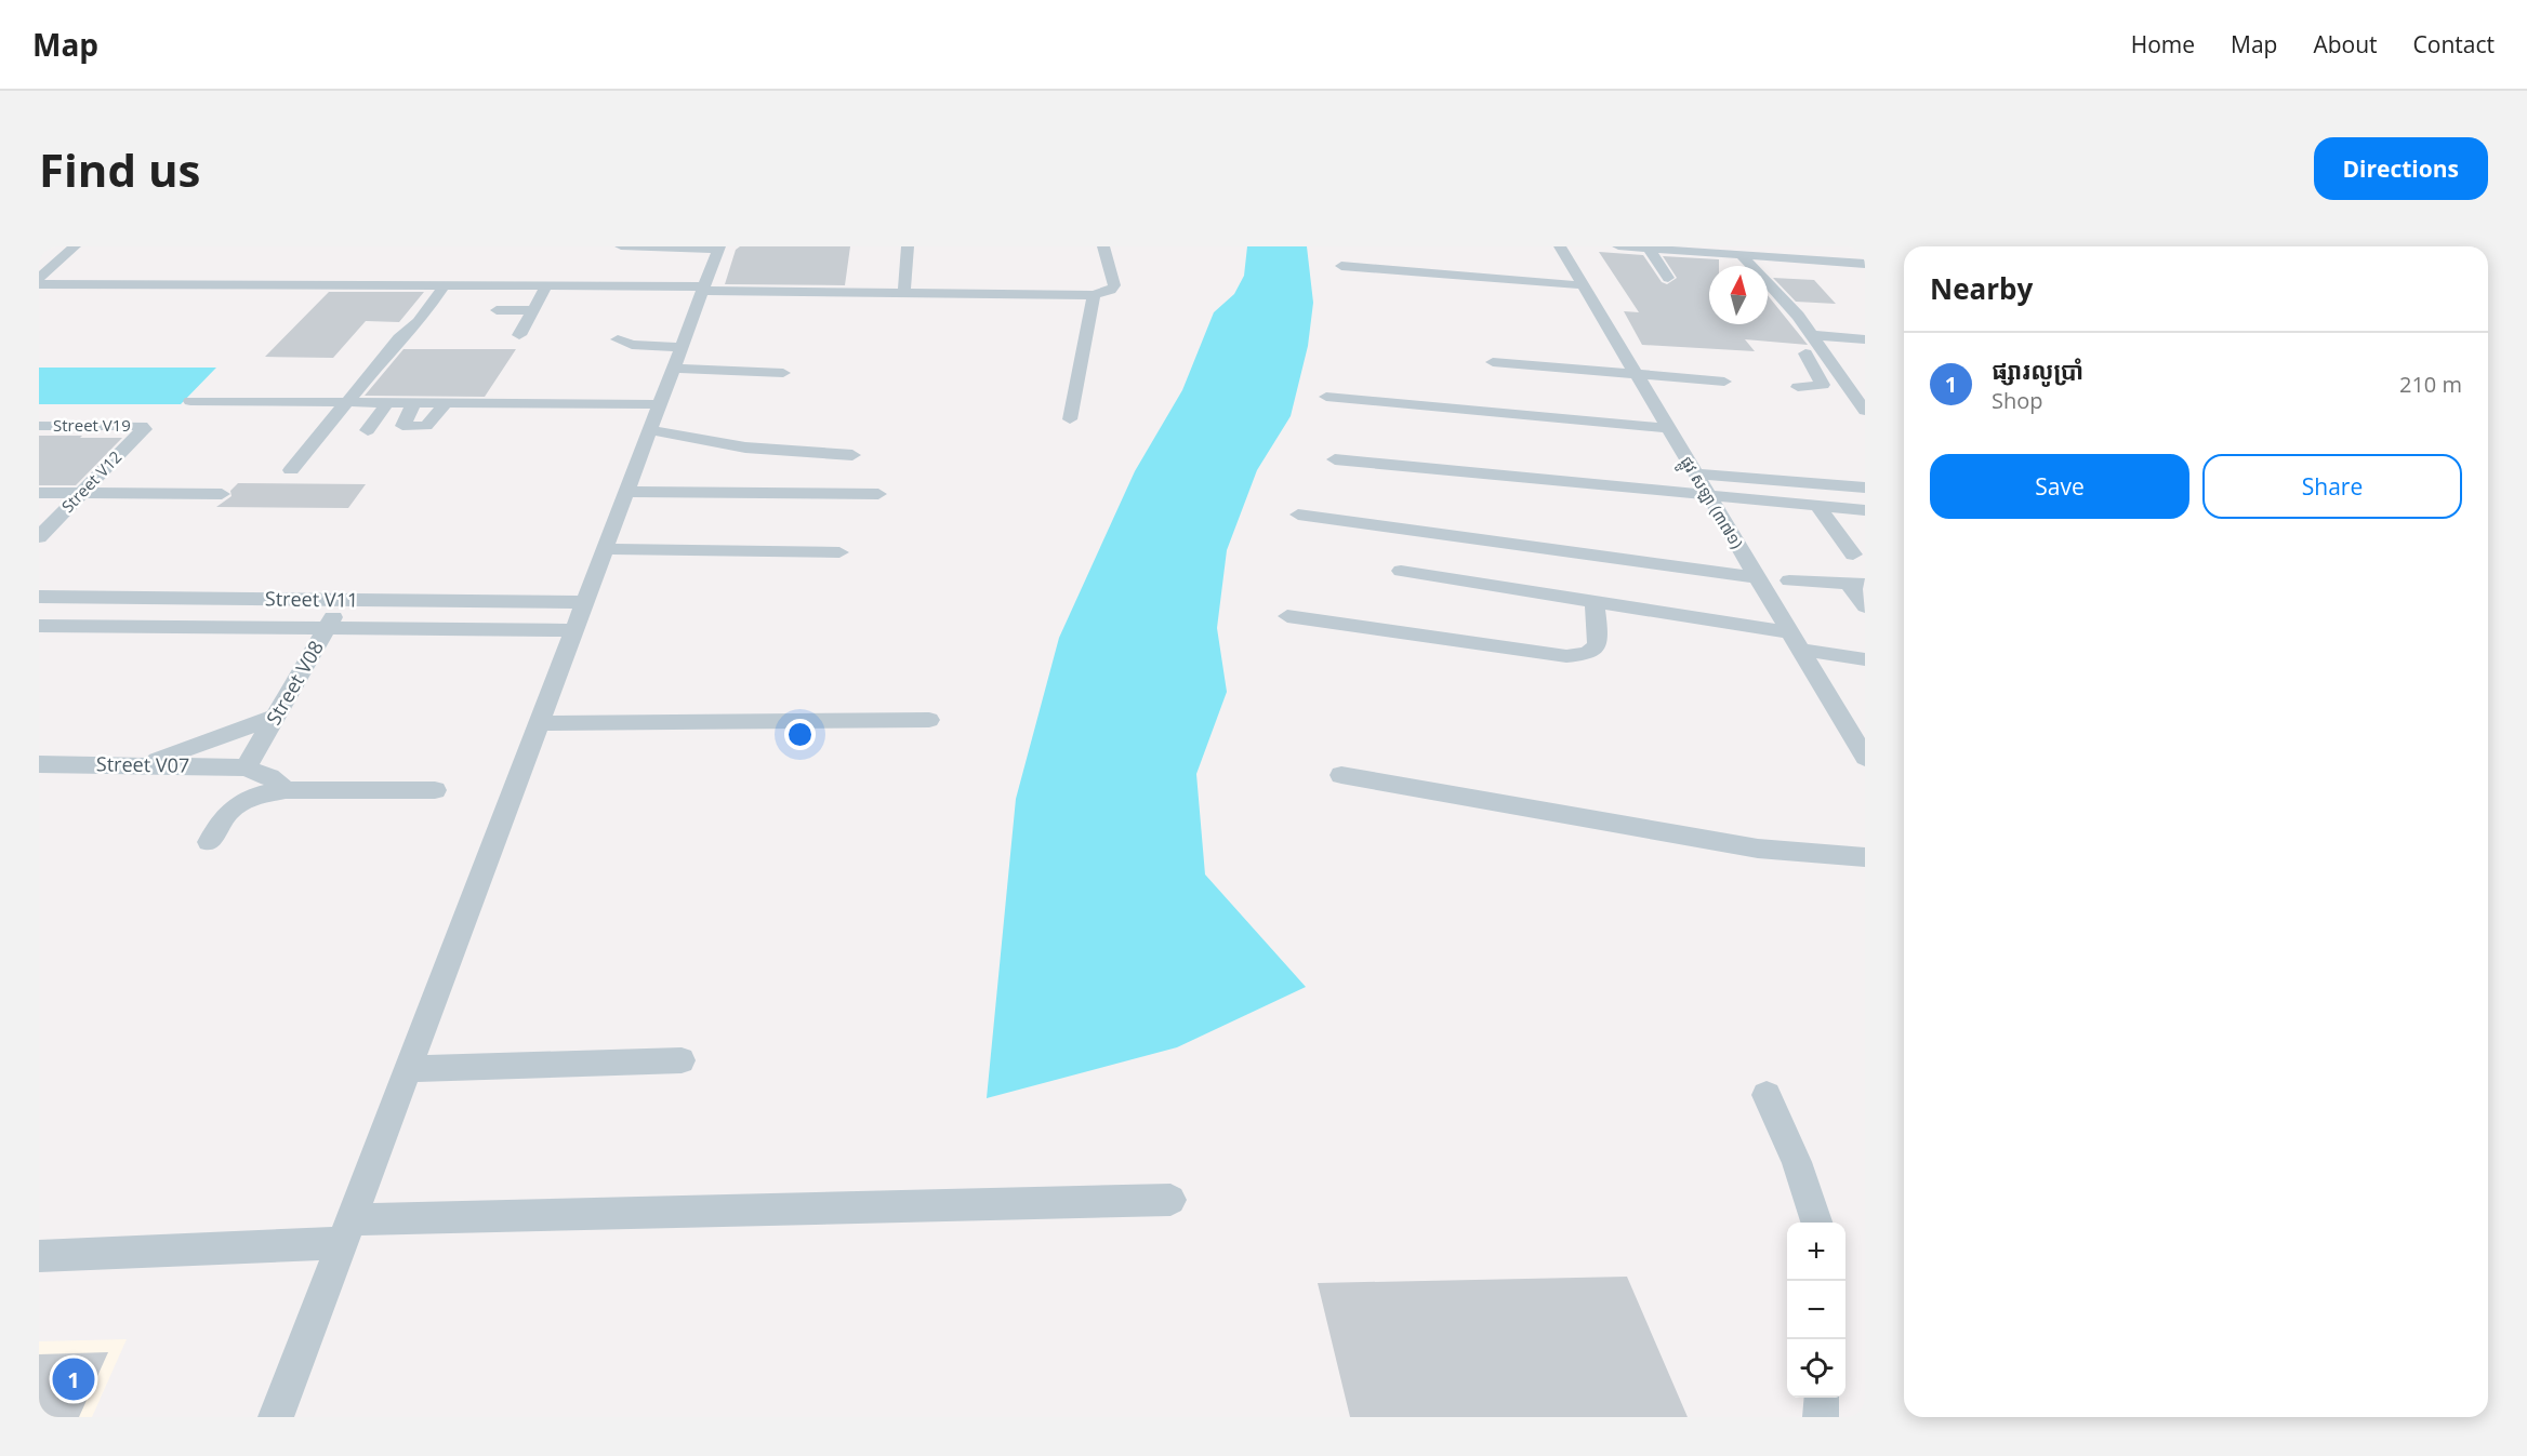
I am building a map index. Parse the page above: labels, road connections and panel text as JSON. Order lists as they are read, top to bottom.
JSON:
{
  "streets": {
    "street": [
      "Street V19",
      "Street V12",
      "ផ្លូវ សឡា (៣៧១)",
      "Street V11",
      "Street V08",
      "Street V07"
    ]
  },
  "crossings": [
    ["Street V19", "Street V12"],
    ["Street V11", "Street V08"],
    ["Street V08", "Street V07"]
  ],
  "north": "top",
  "page": {
    "header": "Map",
    "nav": [
      "Home",
      "Map",
      "About",
      "Contact"
    ],
    "buttons": [
      "Directions",
      ["Save", "Share"]
    ],
    "title": "Find us",
    "heading": "Nearby",
    "list": [
      {
        "mark": "1",
        "name": "ផ្សារលូប្រាំ",
        "note": "Shop",
        "value": "210 m"
      }
    ],
    "map_buttons": ["+", "−"],
    "pins": "1"
  }
}
